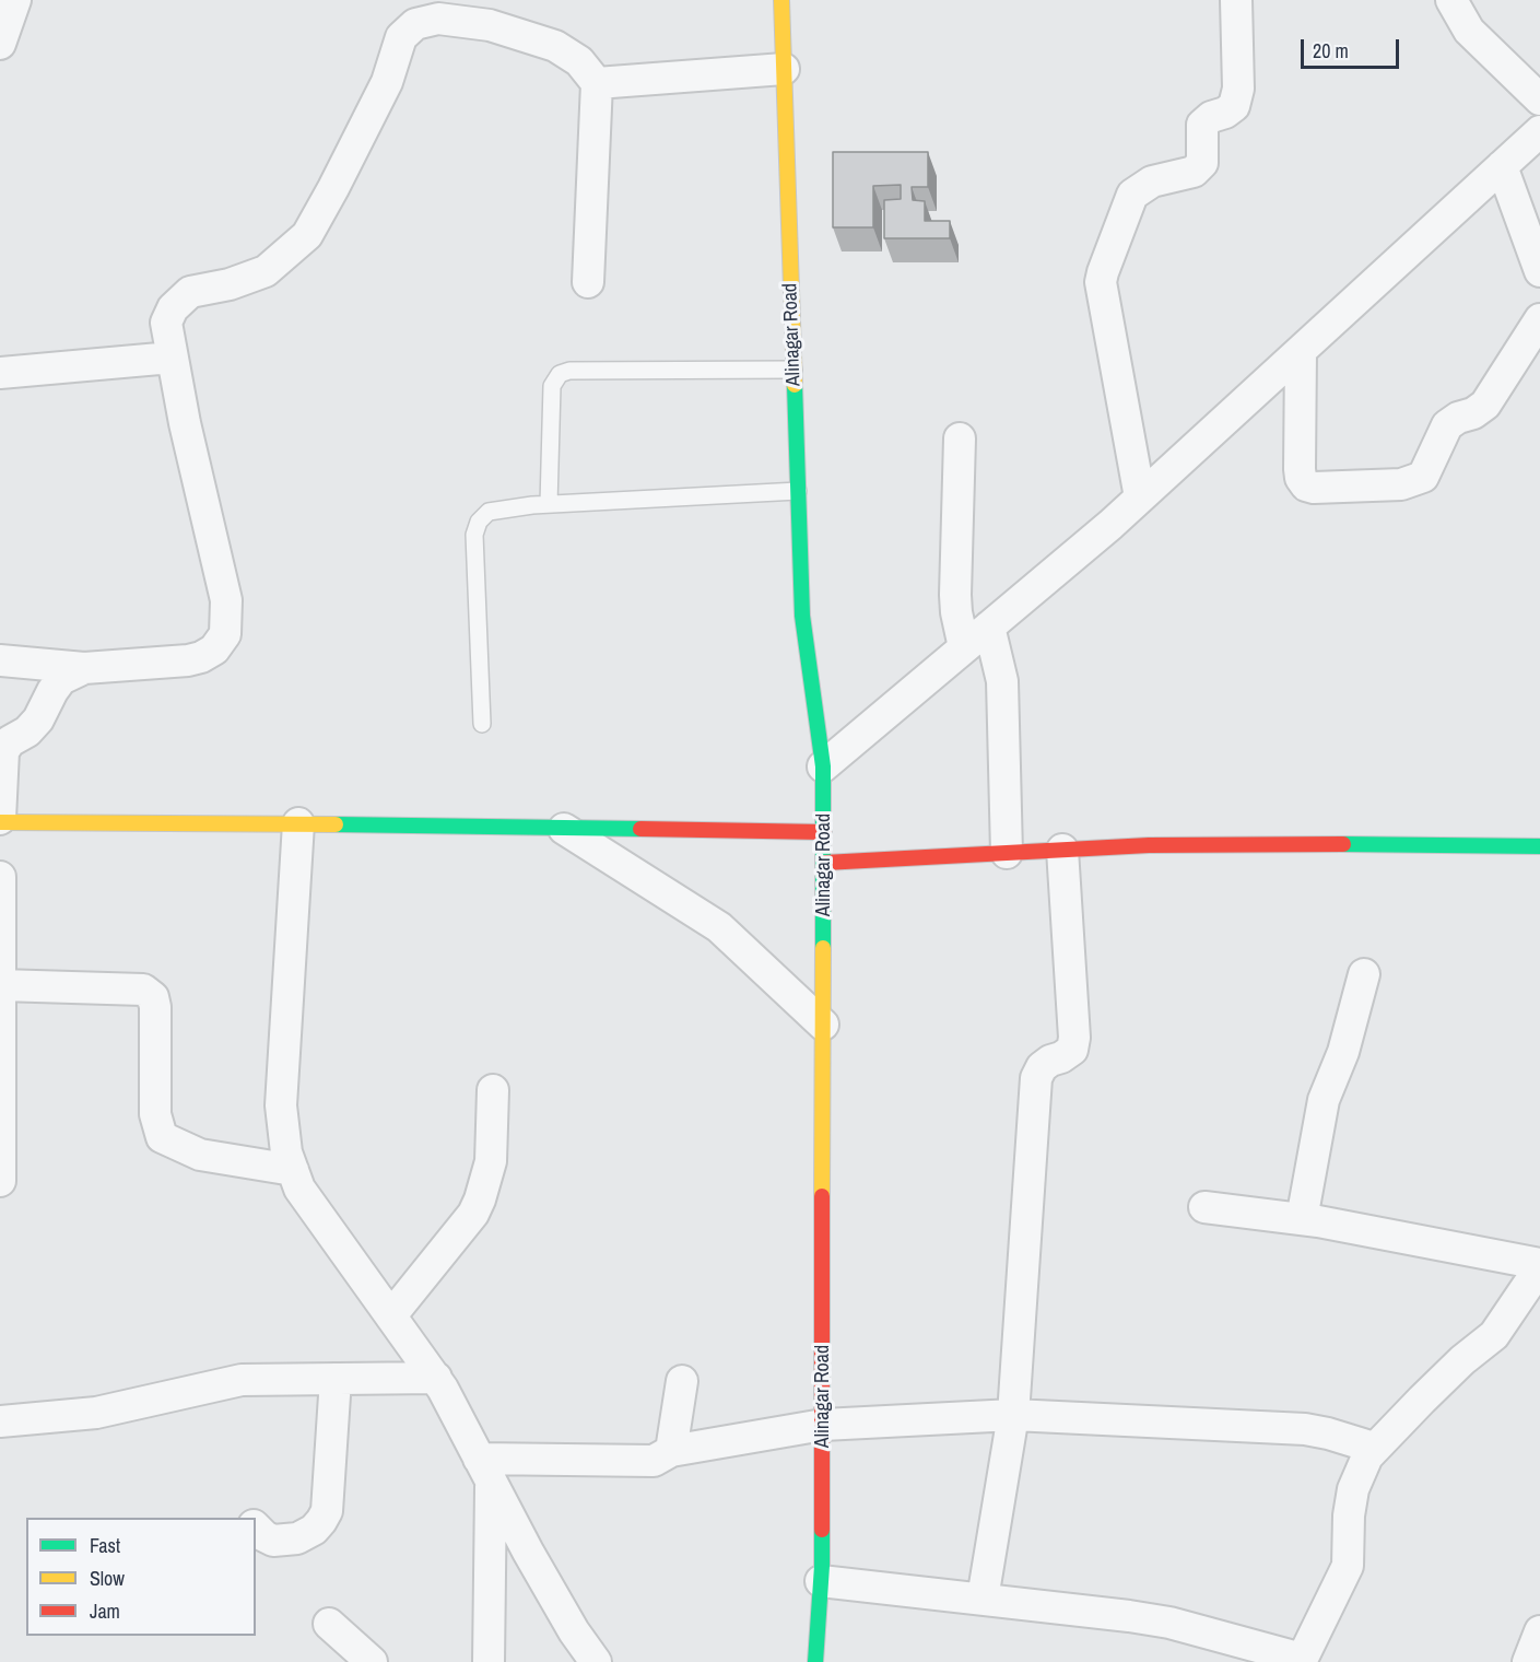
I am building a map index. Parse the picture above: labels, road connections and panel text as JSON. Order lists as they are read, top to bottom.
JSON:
{
  "streets": {
    "main road": ["Alinagar Road"]
  },
  "legend": ["Fast", "Slow", "Jam"],
  "scale_bar": "20 m"
}
